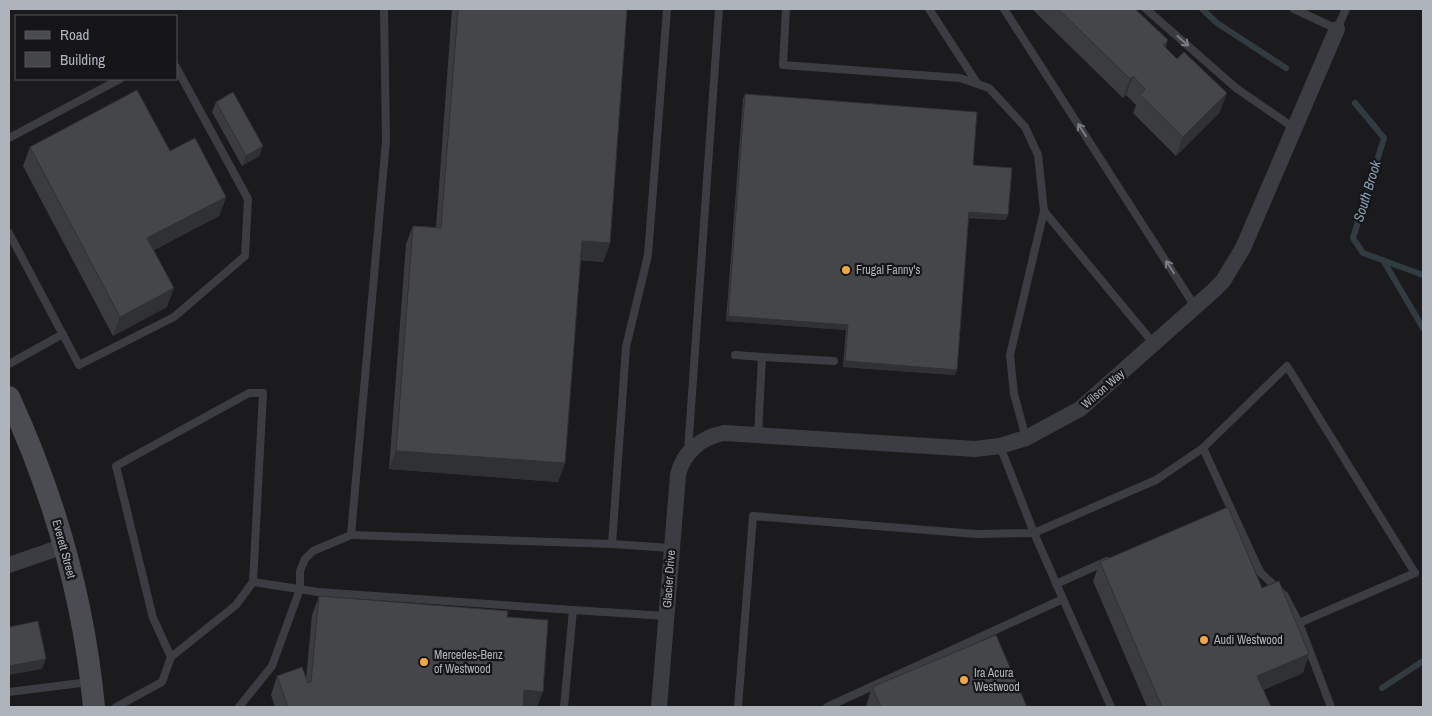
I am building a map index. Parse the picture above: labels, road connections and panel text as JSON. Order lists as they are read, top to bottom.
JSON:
{
  "streets": {
    "main road": ["Everett Street"],
    "street": ["Wilson Way", "Glacier Drive"]
  },
  "crossings": [
    ["Wilson Way", "Glacier Drive"]
  ],
  "water": ["South Brook"],
  "places": [
    "Frugal Fanny's",
    "Audi Westwood",
    "Mercedes-Benz of Westwood",
    "Ira Acura Westwood"
  ],
  "legend": ["Road", "Building"]
}
